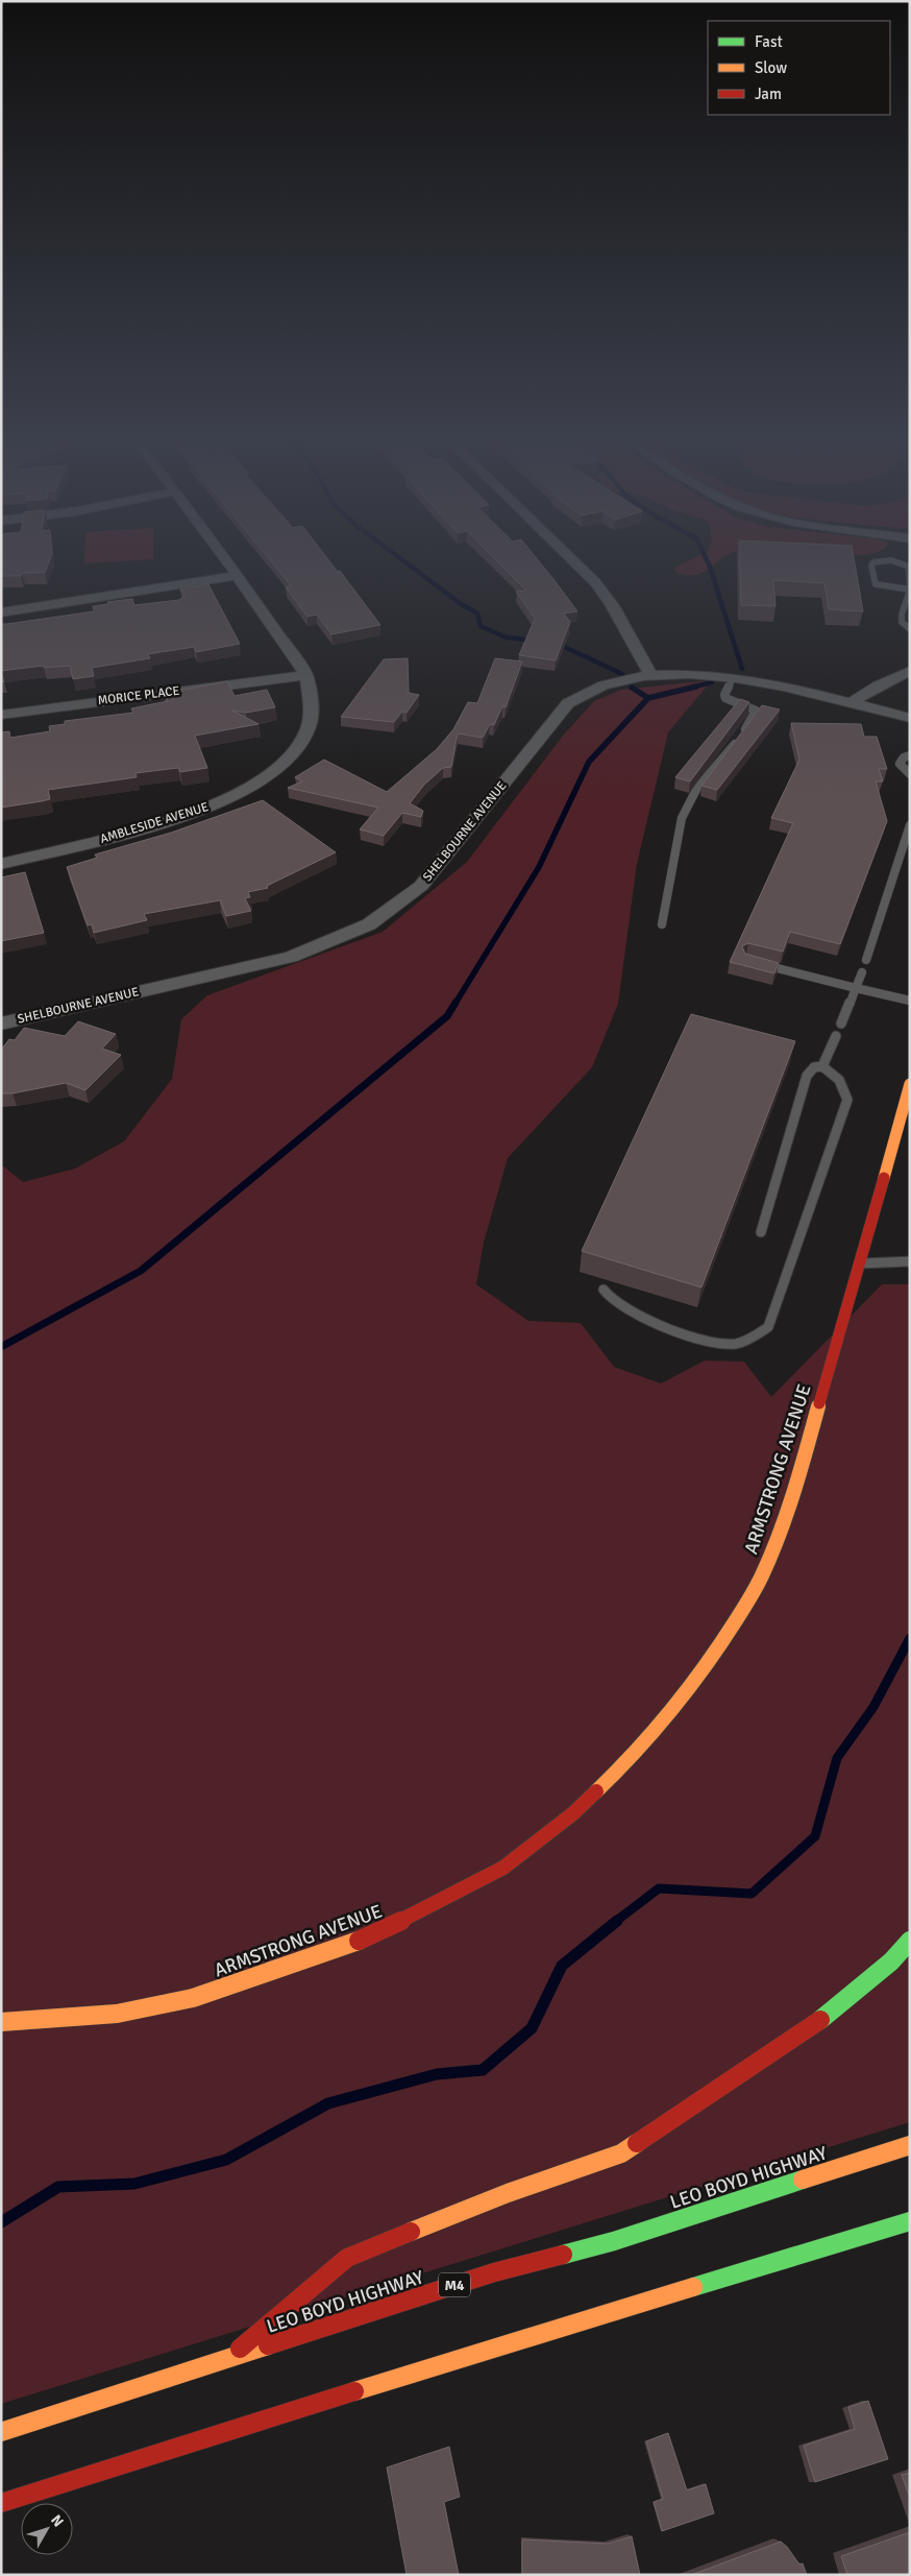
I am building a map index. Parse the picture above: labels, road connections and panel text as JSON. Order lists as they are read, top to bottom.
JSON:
{
  "streets": {
    "main road": ["ARMSTRONG AVENUE", "LEO BOYD HIGHWAY", "M4"],
    "street": ["MORICE PLACE", "AMBLESIDE AVENUE", "SHELBOURNE AVENUE"]
  },
  "crossings": [
    ["MORICE PLACE", "AMBLESIDE AVENUE"]
  ],
  "legend": ["Fast", "Slow", "Jam"],
  "north": "top right"
}
